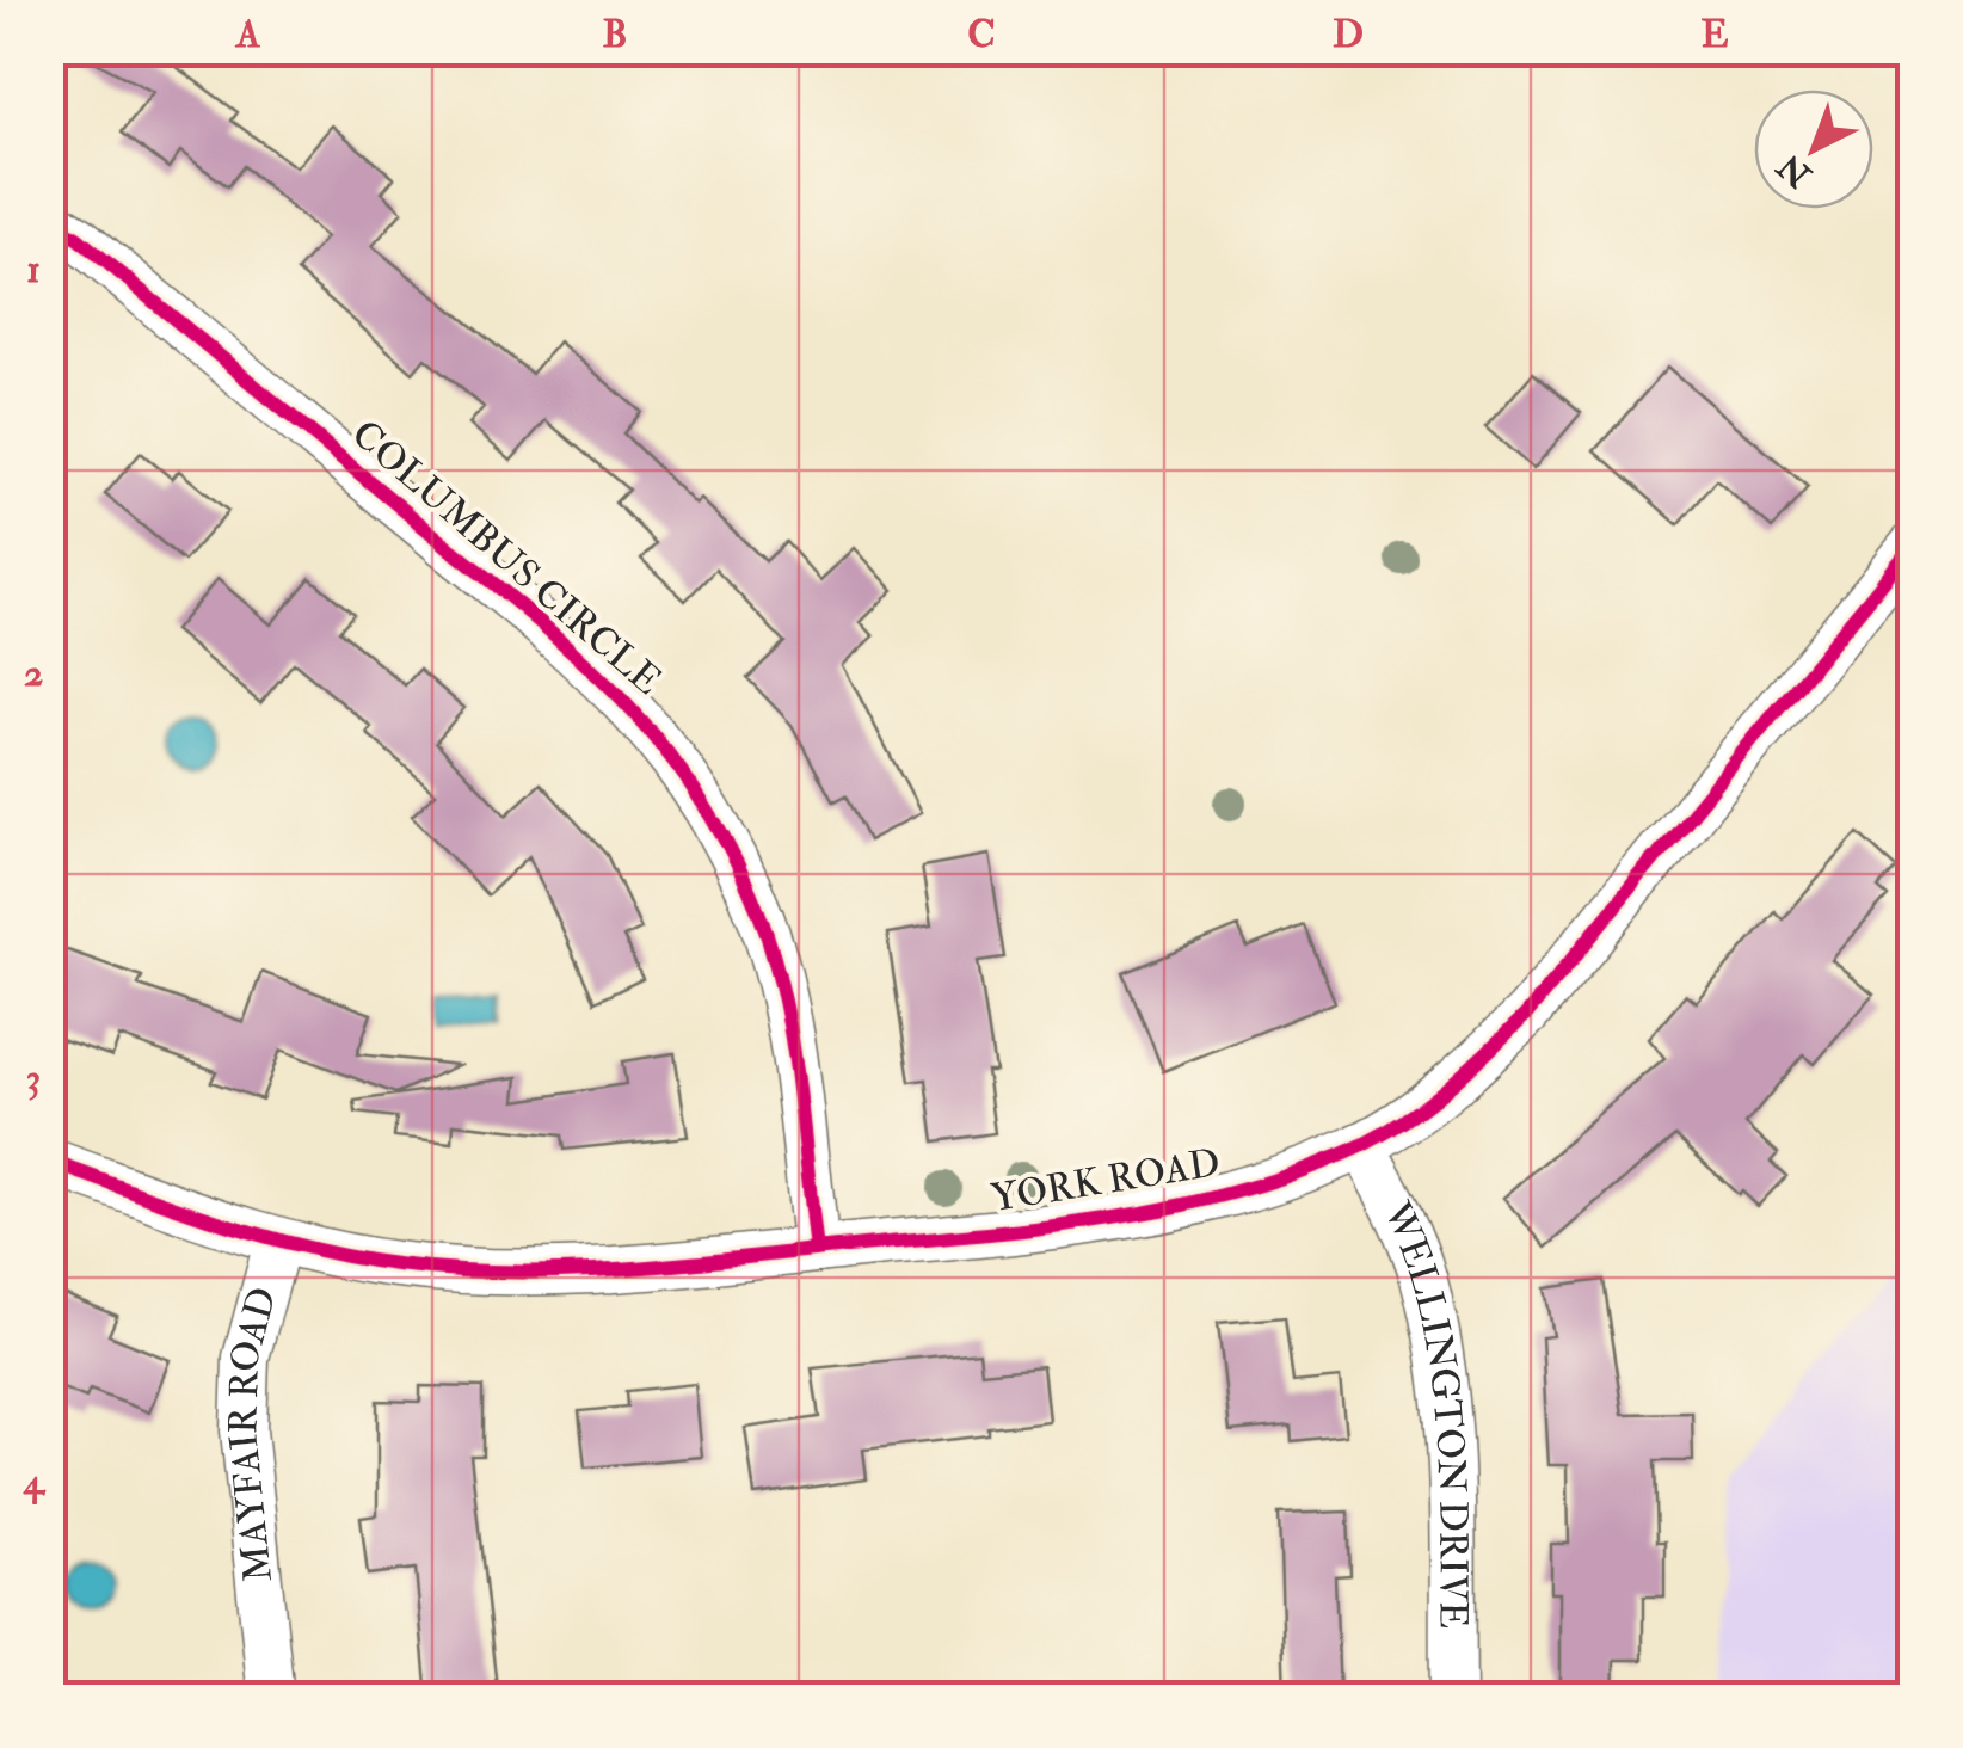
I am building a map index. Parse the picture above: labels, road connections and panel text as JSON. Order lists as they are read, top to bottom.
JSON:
{
  "streets": {
    "street": [
      "COLUMBUS CIRCLE",
      "YORK ROAD",
      "WELLINGTON DRIVE",
      "MAYFAIR ROAD"
    ]
  },
  "crossings": [
    ["COLUMBUS CIRCLE", "YORK ROAD"],
    ["YORK ROAD", "WELLINGTON DRIVE"],
    ["YORK ROAD", "MAYFAIR ROAD"]
  ],
  "north": "bottom left",
  "grid": {
    "columns": [
      "A",
      "B",
      "C",
      "D",
      "E"
    ],
    "rows": [
      "1",
      "2",
      "3",
      "4"
    ]
  }
}
